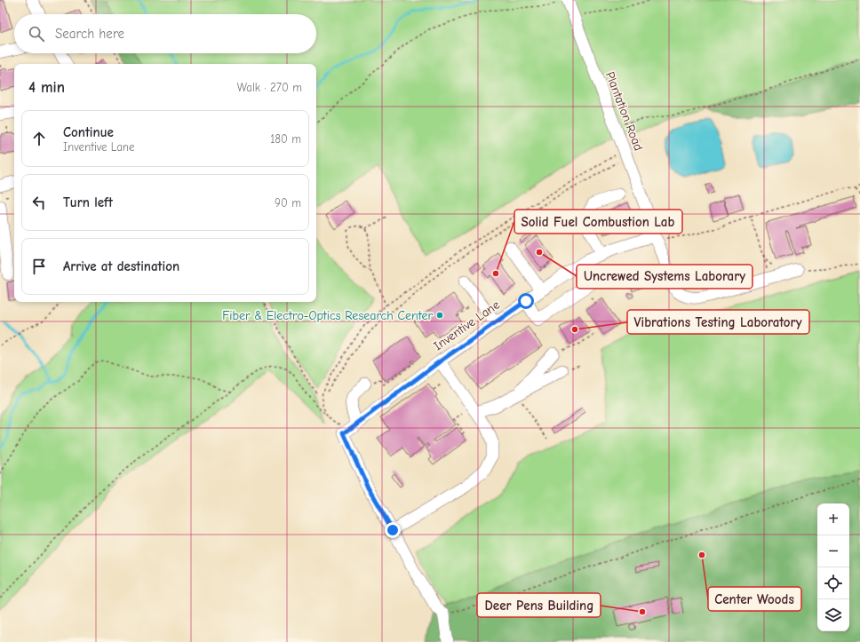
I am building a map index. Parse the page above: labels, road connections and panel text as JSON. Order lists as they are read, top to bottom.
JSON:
{
  "streets": {
    "street": ["Plantation Road", "Inventive Lane"]
  },
  "crossings": [
    ["Plantation Road", "Inventive Lane"]
  ],
  "places": [
    "Uncrewed Systems Laborary",
    "Solid Fuel Combustion Lab",
    "Fiber & Electro-Optics Research Center",
    "Vibrations Testing Laboratory",
    "Center Woods",
    "Deer Pens Building"
  ],
  "page": {
    "search": "Search here",
    "heading": ["4 min", "Walk · 270 m"],
    "list": [
      ["Continue", "Inventive Lane", "180 m"],
      ["Turn left", "90 m"],
      "Arrive at destination"
    ],
    "map_buttons": ["+", "−"]
  }
}
